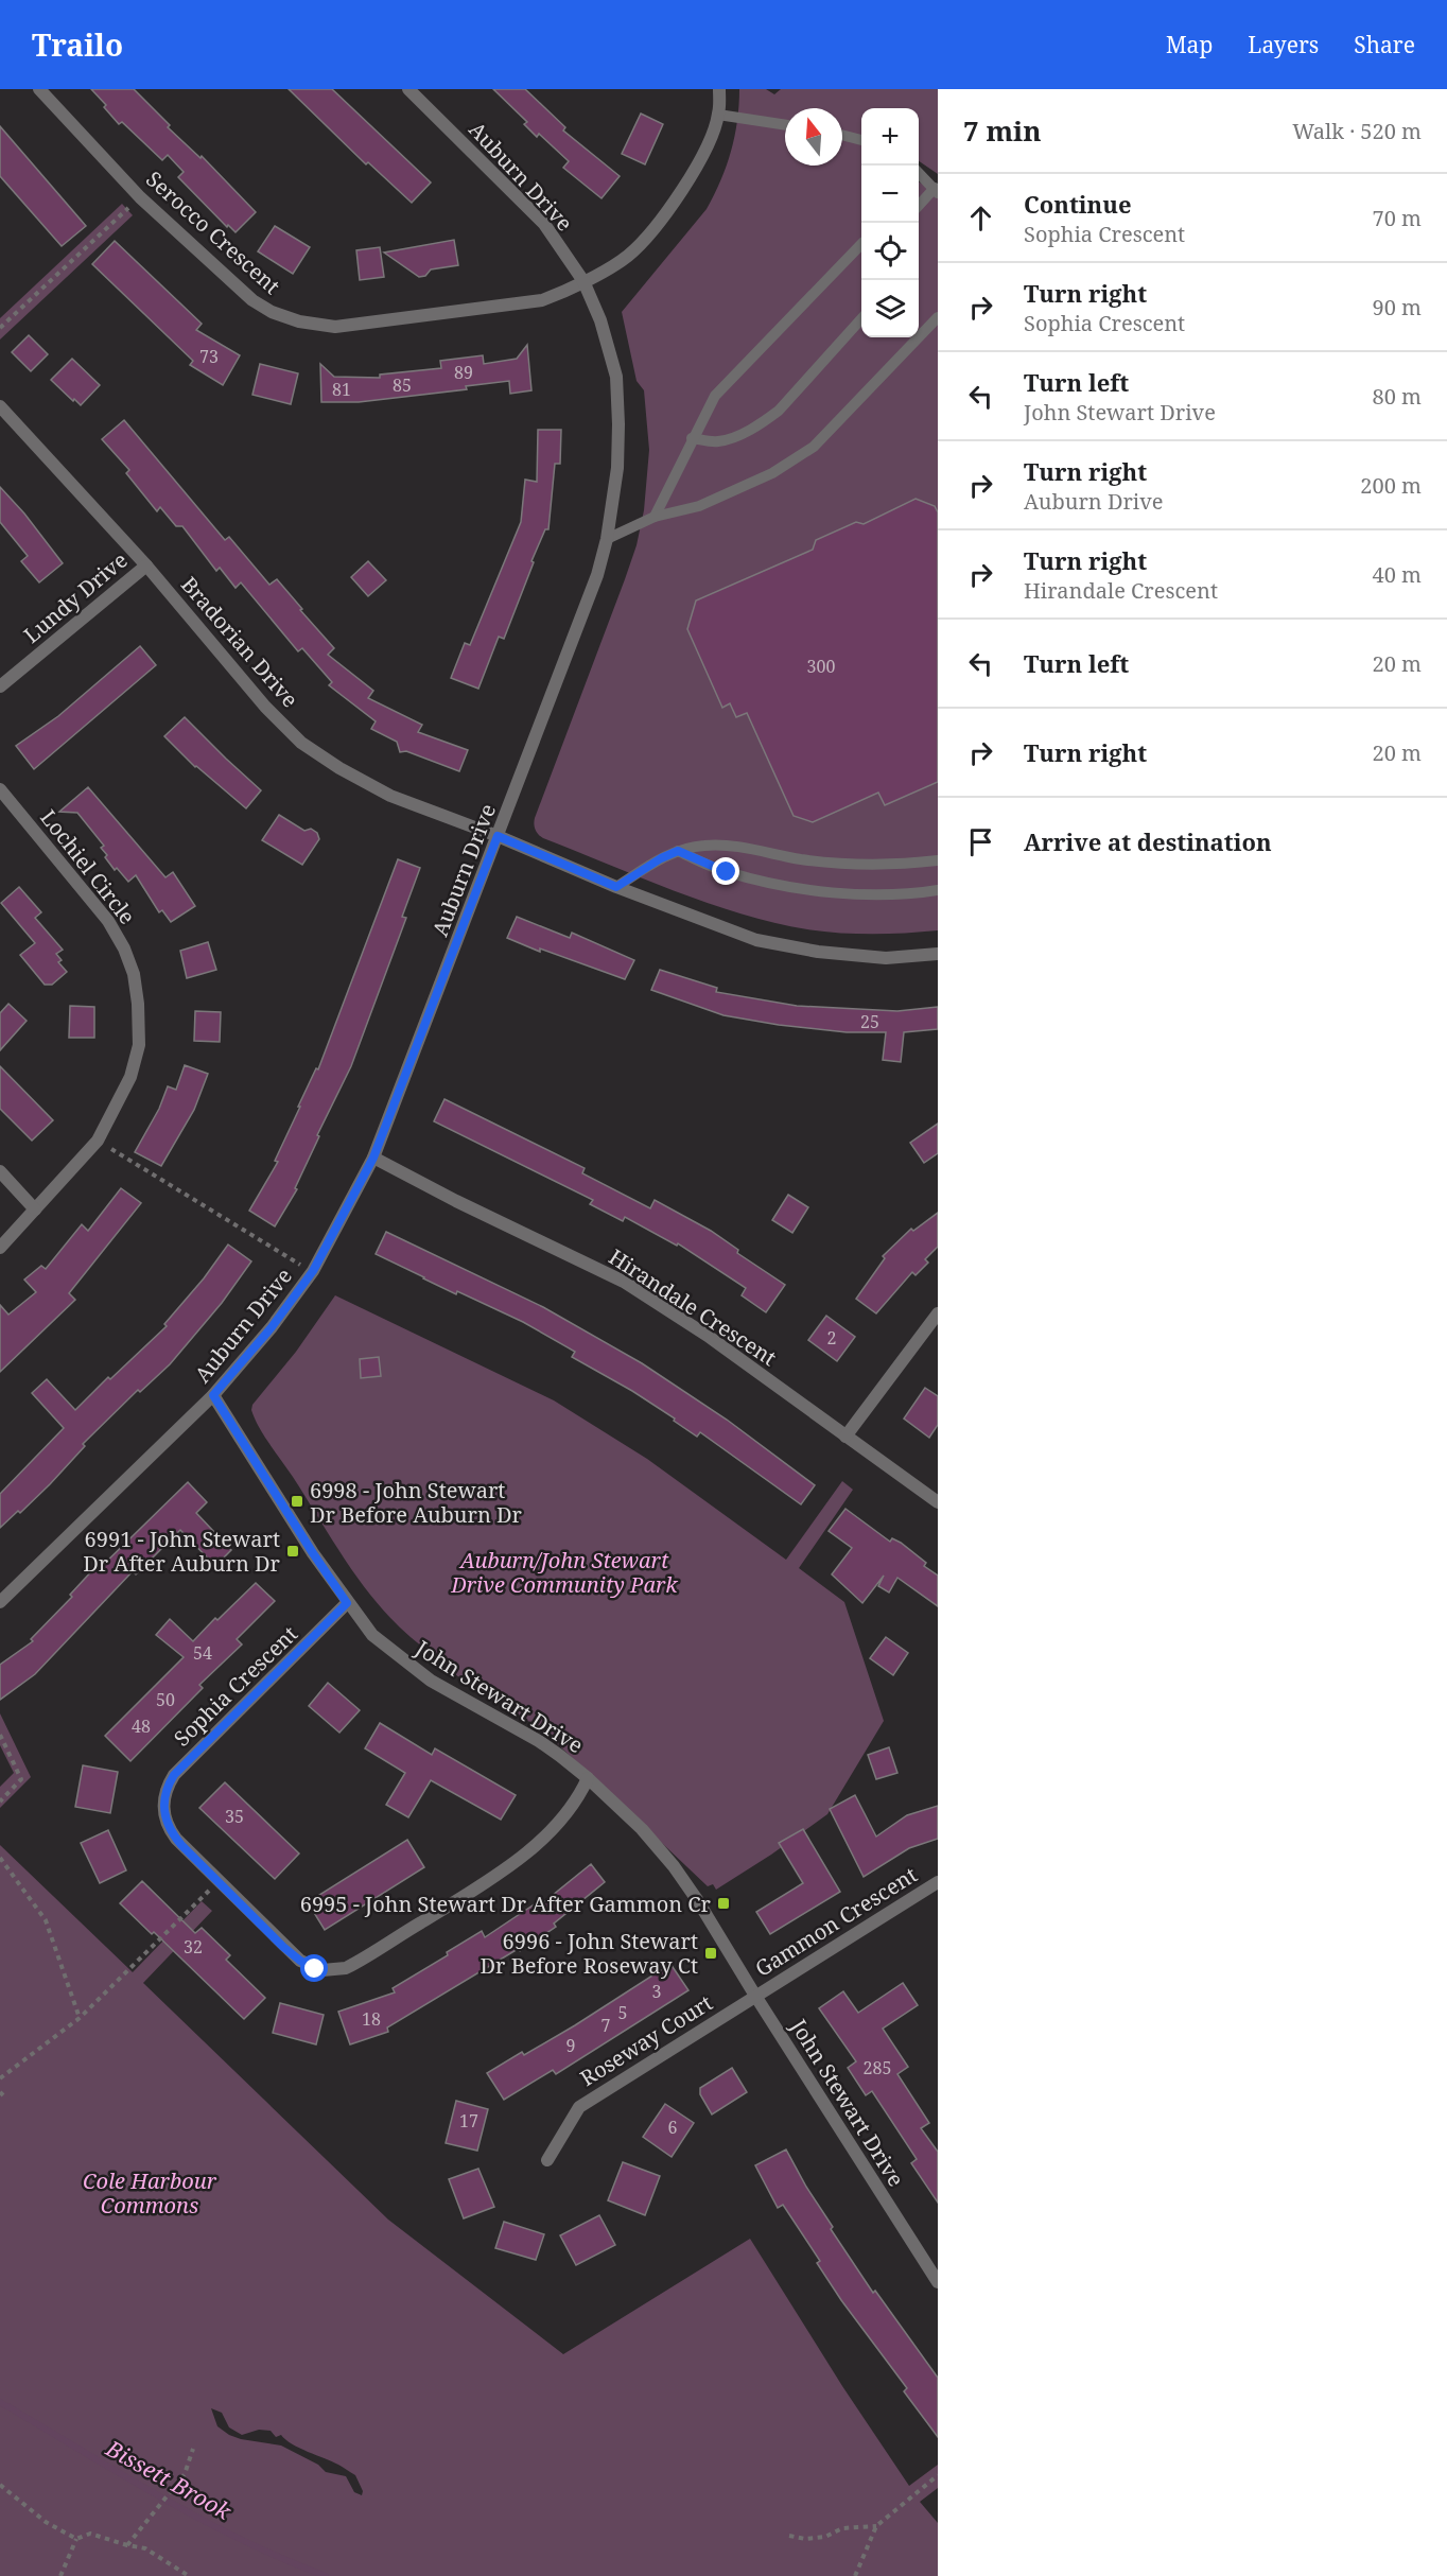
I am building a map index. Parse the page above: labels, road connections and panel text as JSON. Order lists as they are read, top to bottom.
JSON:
{
  "streets": {
    "street": [
      "Auburn Drive",
      "Serocco Crescent",
      "Lundy Drive",
      "Bradorian Drive",
      "Lochiel Circle",
      "Hirandale Crescent",
      "Sophia Crescent",
      "John Stewart Drive",
      "Gammon Crescent",
      "Roseway Court"
    ]
  },
  "crossings": [
    ["Auburn Drive", "Serocco Crescent"],
    ["Auburn Drive", "Bradorian Drive"],
    ["Auburn Drive", "Hirandale Crescent"],
    ["Auburn Drive", "John Stewart Drive"],
    ["Lundy Drive", "Bradorian Drive"],
    ["Sophia Crescent", "John Stewart Drive"],
    ["John Stewart Drive", "Gammon Crescent"],
    ["John Stewart Drive", "Roseway Court"],
    ["Gammon Crescent", "Roseway Court"]
  ],
  "water": ["Bissett Brook"],
  "parks": ["Auburn/John Stewart Drive Community Park", "Cole Harbour Commons"],
  "places": {
    "transit": [
      "6998 - John Stewart Dr Before Auburn Dr",
      "6991 - John Stewart Dr After Auburn Dr",
      "6995 - John Stewart Dr After Gammon Cr",
      "6996 - John Stewart Dr Before Roseway Ct"
    ]
  },
  "house_numbers": [
    "73",
    "89",
    "85",
    "81",
    "300",
    "25",
    "2",
    "54",
    "50",
    "48",
    "35",
    "32",
    "3",
    "5",
    "18",
    "7",
    "9",
    "285",
    "17",
    "6"
  ],
  "north": "top",
  "page": {
    "header": "Trailo",
    "nav": ["Map", "Layers", "Share"],
    "heading": ["7 min", "Walk · 520 m"],
    "map_buttons": ["+", "−"],
    "list": [
      ["Continue", "Sophia Crescent", "70 m"],
      ["Turn right", "Sophia Crescent", "90 m"],
      ["Turn left", "John Stewart Drive", "80 m"],
      ["Turn right", "Auburn Drive", "200 m"],
      ["Turn right", "Hirandale Crescent", "40 m"],
      ["Turn left", "20 m"],
      ["Turn right", "20 m"],
      "Arrive at destination"
    ]
  }
}
